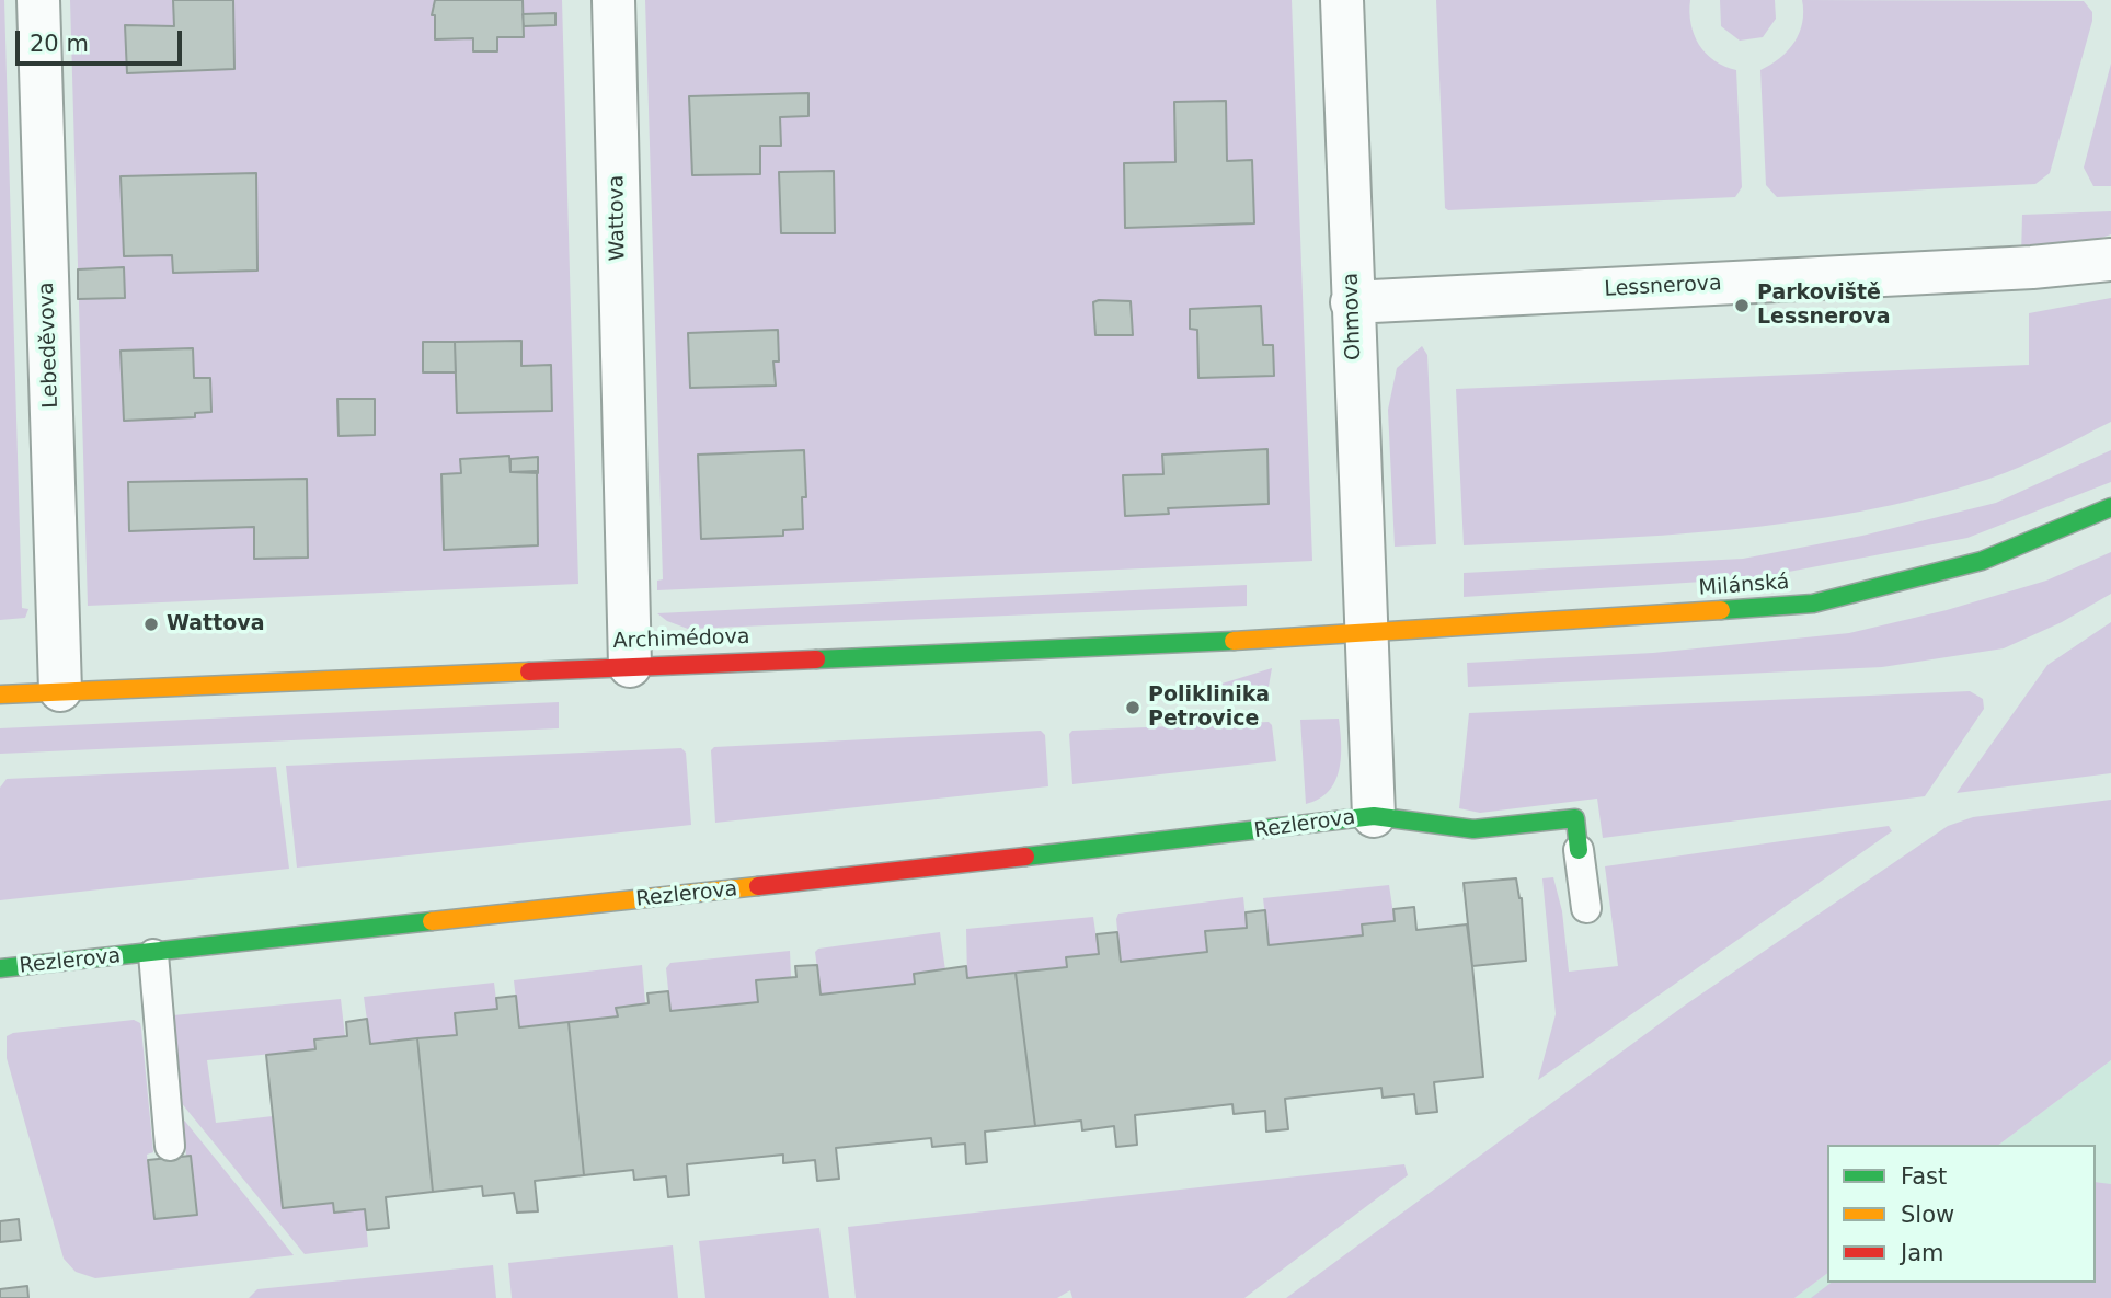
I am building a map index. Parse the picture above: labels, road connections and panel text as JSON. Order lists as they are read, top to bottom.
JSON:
{
  "streets": {
    "street": [
      "Wattova",
      "Lessnerova",
      "Ohmova",
      "Lebeděvova",
      "Milánská",
      "Archimédova",
      "Rezlerova"
    ]
  },
  "crossings": [
    ["Wattova", "Archimédova"],
    ["Lessnerova", "Ohmova"],
    ["Ohmova", "Milánská"],
    ["Ohmova", "Archimédova"],
    ["Ohmova", "Rezlerova"],
    ["Lebeděvova", "Archimédova"],
    ["Milánská", "Archimédova"],
    ["Milánská", "Rezlerova"],
    ["Archimédova", "Rezlerova"]
  ],
  "places": ["Parkoviště Lessnerova", "Wattova", "Poliklinika Petrovice"],
  "legend": ["Fast", "Slow", "Jam"],
  "scale_bar": "20 m"
}
